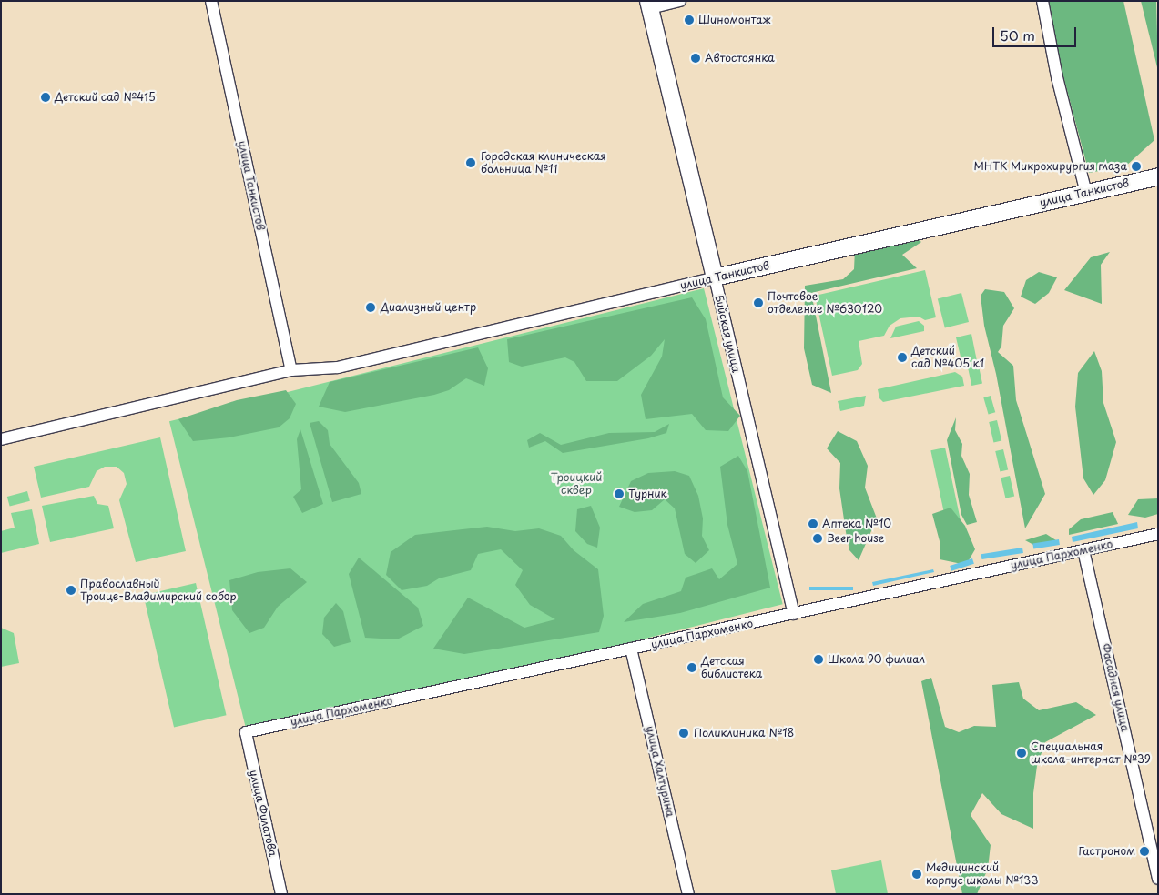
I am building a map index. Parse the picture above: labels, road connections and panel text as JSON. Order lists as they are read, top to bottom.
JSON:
{
  "streets": {
    "street": [
      "улица Танкистов",
      "Бийская улица",
      "улица Пархоменко",
      "Фасадная улица",
      "улица Халтурина",
      "улица Филатова"
    ]
  },
  "crossings": [
    ["улица Танкистов", "Бийская улица"],
    ["Бийская улица", "улица Пархоменко"],
    ["улица Пархоменко", "Фасадная улица"],
    ["улица Пархоменко", "улица Халтурина"],
    ["улица Пархоменко", "улица Филатова"]
  ],
  "parks": ["Троицкий сквер"],
  "places": [
    "Шиномонтаж",
    "Автостоянка",
    "Детский сад №415",
    "Городская клиническая больница №11",
    "МНТК Микрохирургия глаза",
    "Почтовое отделение №630120",
    "Диализный центр",
    "Детский сад №405 к1",
    "Турник",
    "Аптека №10",
    "Beer house",
    "Православный Троице-Владимирский собор",
    "Школа 90 филиал",
    "Детская библиотека",
    "Поликлиника №18",
    "Специальная школа-интернат №39",
    "Гастроном",
    "Медицинский корпус школы №133"
  ],
  "scale_bar": "50 m"
}
